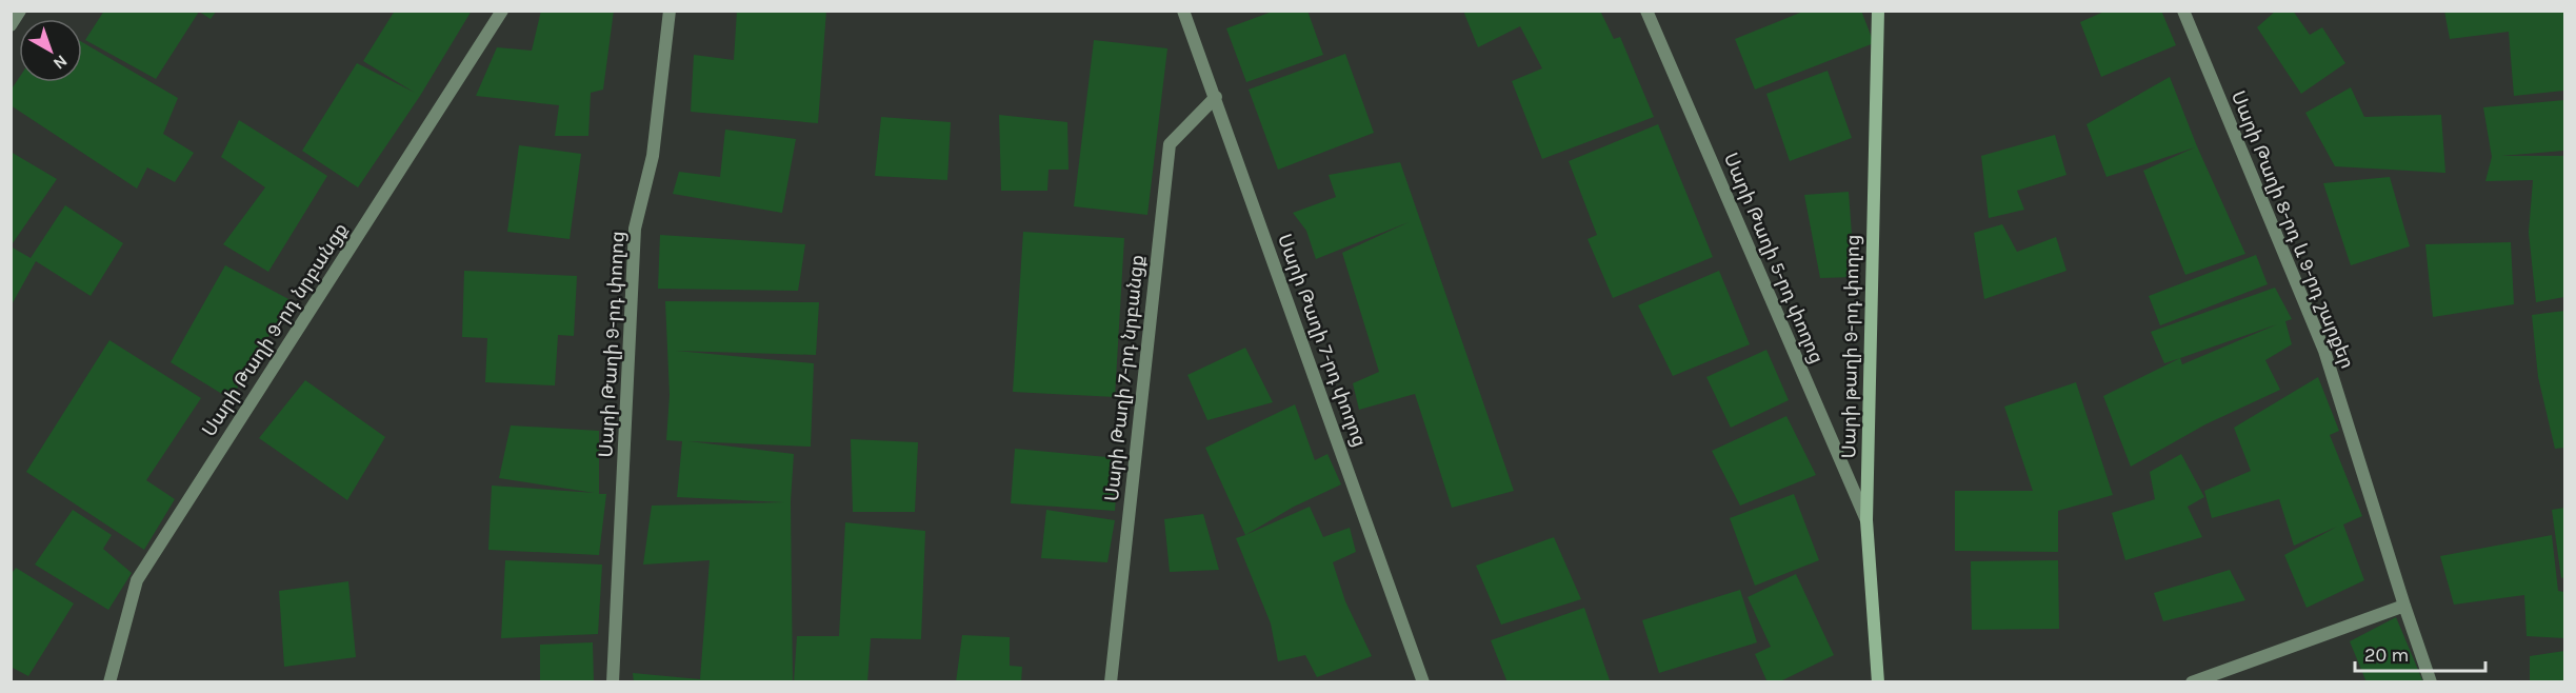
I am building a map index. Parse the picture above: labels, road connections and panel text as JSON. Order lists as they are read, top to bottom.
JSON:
{
  "streets": {
    "street": [
      "Սարի Թաղի 8-րդ և 9-րդ շարքեր",
      "Սարի Թաղի 5-րդ փողոց",
      "Սարի Թաղի 9-րդ նրբանցք",
      "Սարի Թաղի 7-րդ փողոց",
      "Սարի Թաղի 9-րդ փողոց",
      "Սարի թաղի 9-րդ փողոց",
      "Սարի Թաղի 7-րդ նրբանցք"
    ]
  },
  "crossings": [
    ["Սարի Թաղի 5-րդ փողոց", "Սարի թաղի 9-րդ փողոց"],
    ["Սարի Թաղի 7-րդ փողոց", "Սարի Թաղի 7-րդ նրբանցք"]
  ],
  "scale_bar": "20 m",
  "north": "bottom right"
}
